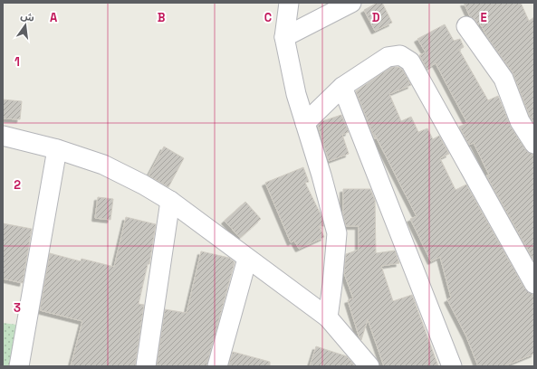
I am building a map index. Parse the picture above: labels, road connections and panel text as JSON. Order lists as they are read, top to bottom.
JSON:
{
  "north": "top",
  "grid": {
    "columns": [
      "A",
      "B",
      "C",
      "D",
      "E"
    ],
    "rows": ["1", "2", "3"]
  }
}
